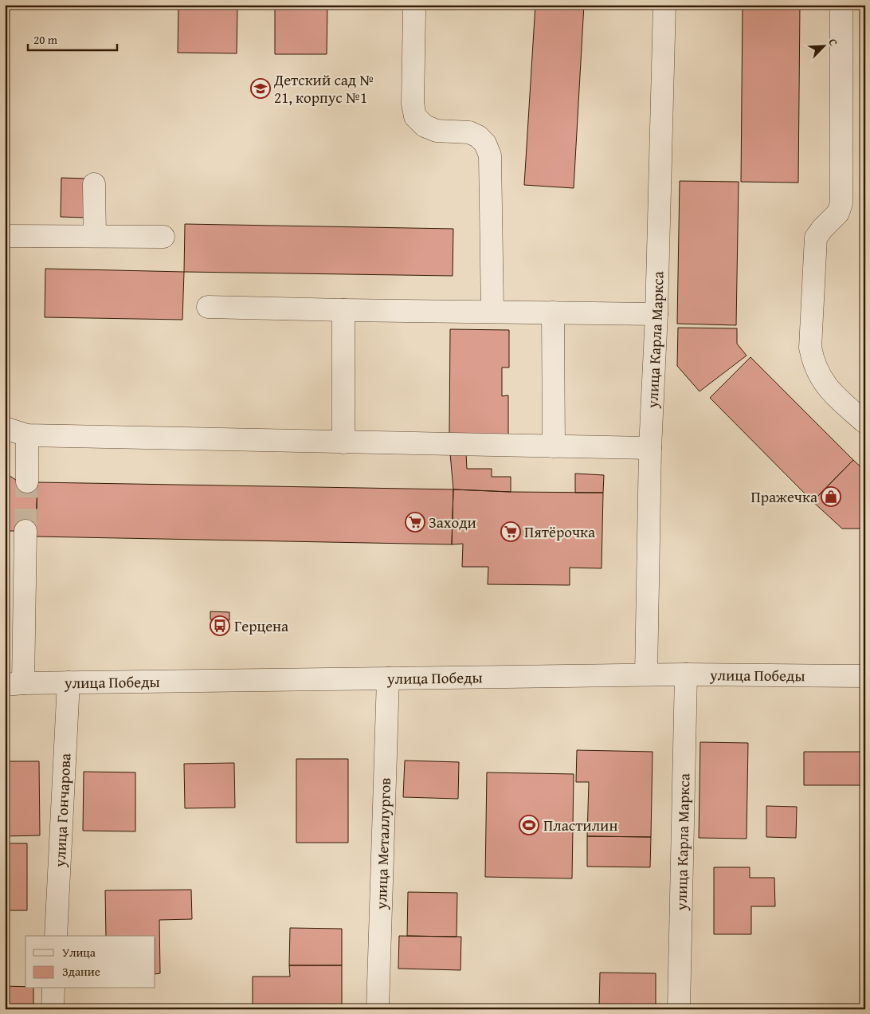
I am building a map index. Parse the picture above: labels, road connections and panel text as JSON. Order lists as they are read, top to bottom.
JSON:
{
  "streets": {
    "street": [
      "улица Карла Маркса",
      "улица Победы",
      "улица Гончарова",
      "улица Металлургов"
    ]
  },
  "crossings": [
    ["улица Карла Маркса", "улица Победы"],
    ["улица Победы", "улица Гончарова"],
    ["улица Победы", "улица Металлургов"]
  ],
  "places": {
    "school or university": ["Детский сад № 21, корпус №1"],
    "shop": ["Пражечка"],
    "supermarket": ["Заходи", "Пятёрочка"],
    "bus stop": ["Герцена"],
    "sports": ["Пластилин"]
  },
  "legend": ["Улица", "Здание"],
  "scale_bar": "20 m",
  "north": "top right"
}
